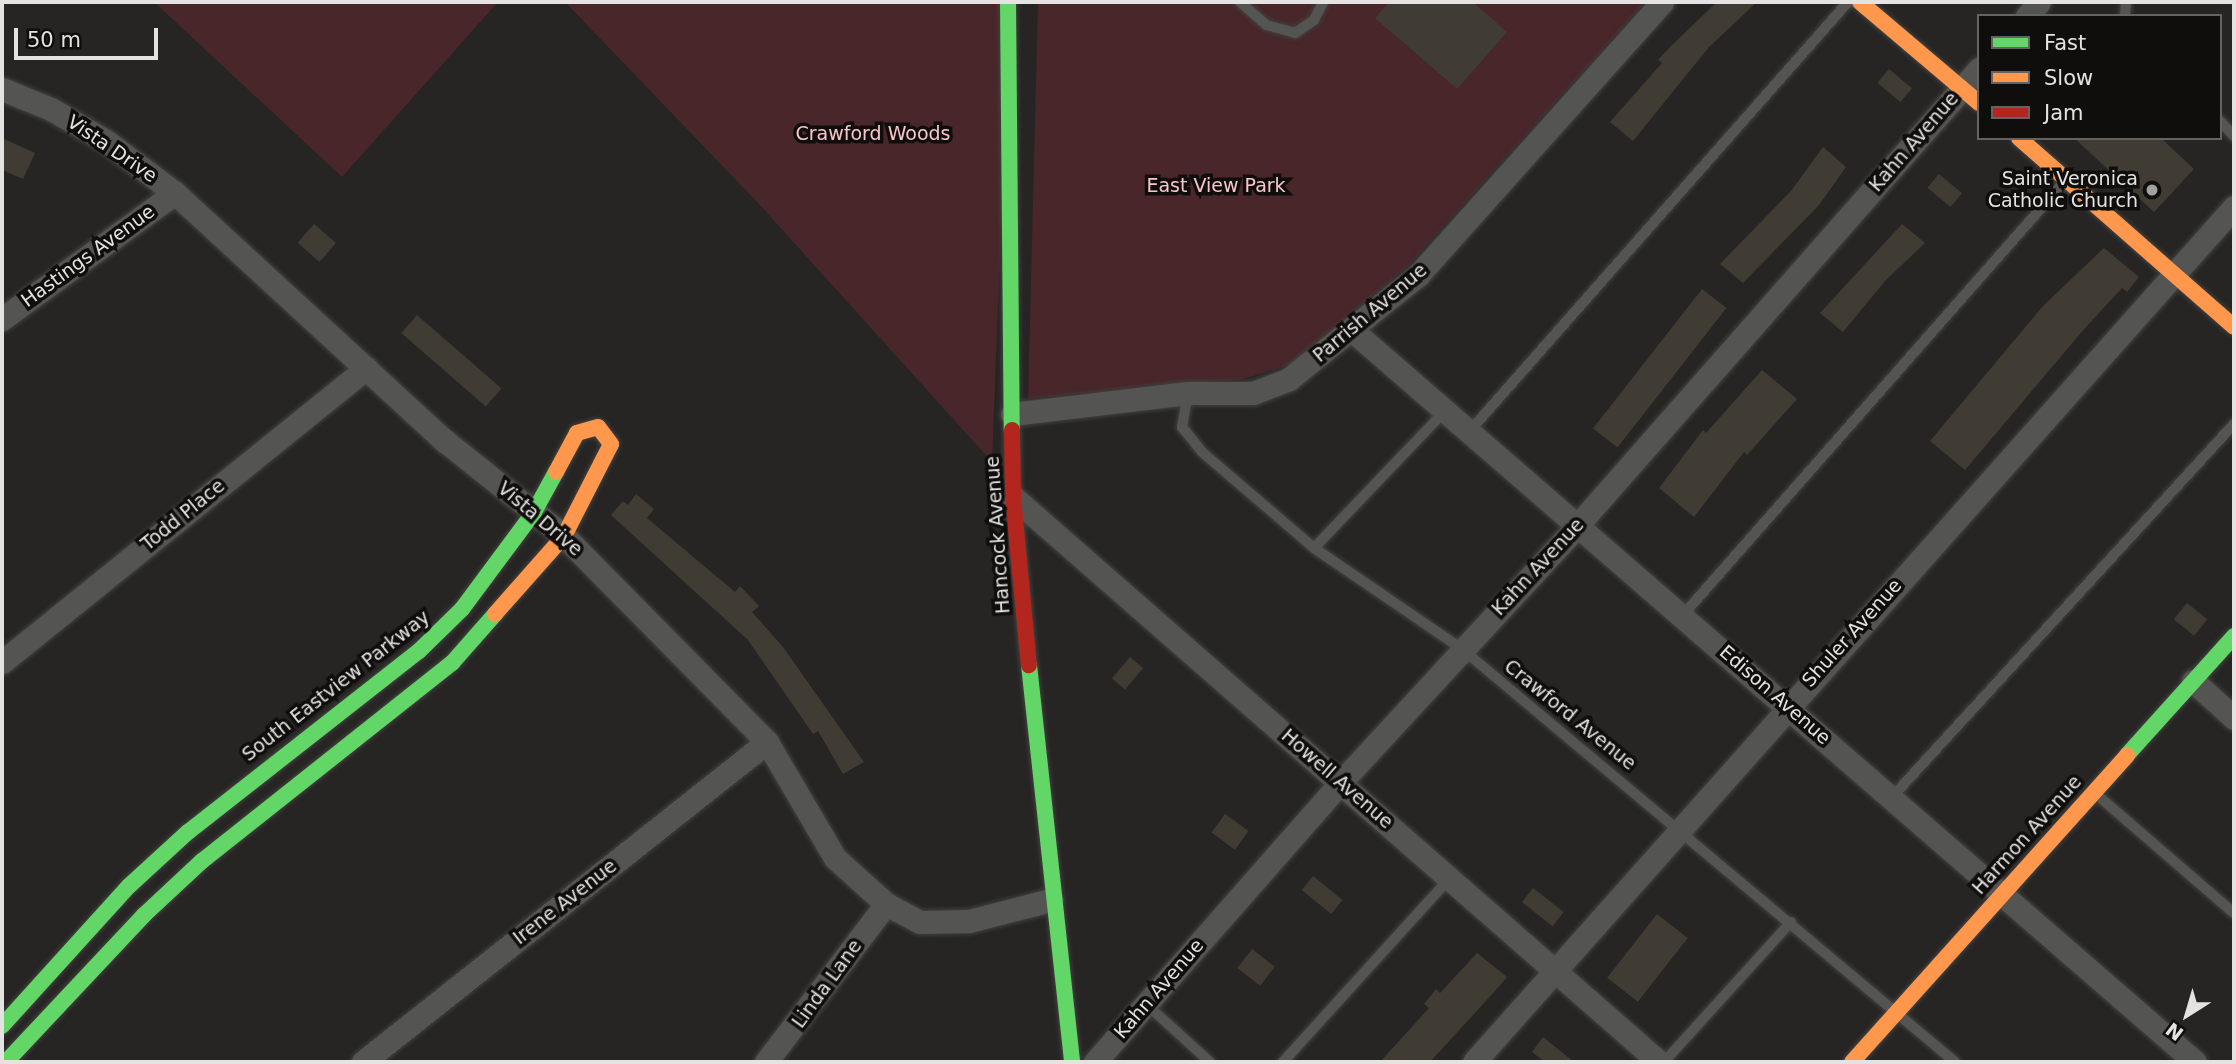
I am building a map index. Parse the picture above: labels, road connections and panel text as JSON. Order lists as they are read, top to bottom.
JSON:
{
  "streets": {
    "street": [
      "Kahn Avenue",
      "Vista Drive",
      "Hastings Avenue",
      "Parrish Avenue",
      "Todd Place",
      "Hancock Avenue",
      "Shuler Avenue",
      "South Eastview Parkway",
      "Edison Avenue",
      "Howell Avenue",
      "Harmon Avenue",
      "Irene Avenue",
      "Linda Lane"
    ],
    "lane": ["Crawford Avenue"]
  },
  "crossings": [
    ["Kahn Avenue", "Edison Avenue"],
    ["Kahn Avenue", "Crawford Avenue"],
    ["Kahn Avenue", "Howell Avenue"],
    ["Vista Drive", "Hastings Avenue"],
    ["Vista Drive", "Todd Place"],
    ["Vista Drive", "Hancock Avenue"],
    ["Vista Drive", "South Eastview Parkway"],
    ["Vista Drive", "Irene Avenue"],
    ["Vista Drive", "Linda Lane"],
    ["Parrish Avenue", "Hancock Avenue"],
    ["Parrish Avenue", "Edison Avenue"],
    ["Parrish Avenue", "Crawford Avenue"],
    ["Hancock Avenue", "Howell Avenue"],
    ["Shuler Avenue", "Edison Avenue"],
    ["Shuler Avenue", "Crawford Avenue"],
    ["Shuler Avenue", "Howell Avenue"],
    ["Edison Avenue", "Harmon Avenue"],
    ["Crawford Avenue", "Harmon Avenue"]
  ],
  "parks": ["Crawford Woods", "East View Park"],
  "places": ["Saint Veronica Catholic Church"],
  "legend": ["Fast", "Slow", "Jam"],
  "scale_bar": "50 m",
  "north": "bottom left"
}
